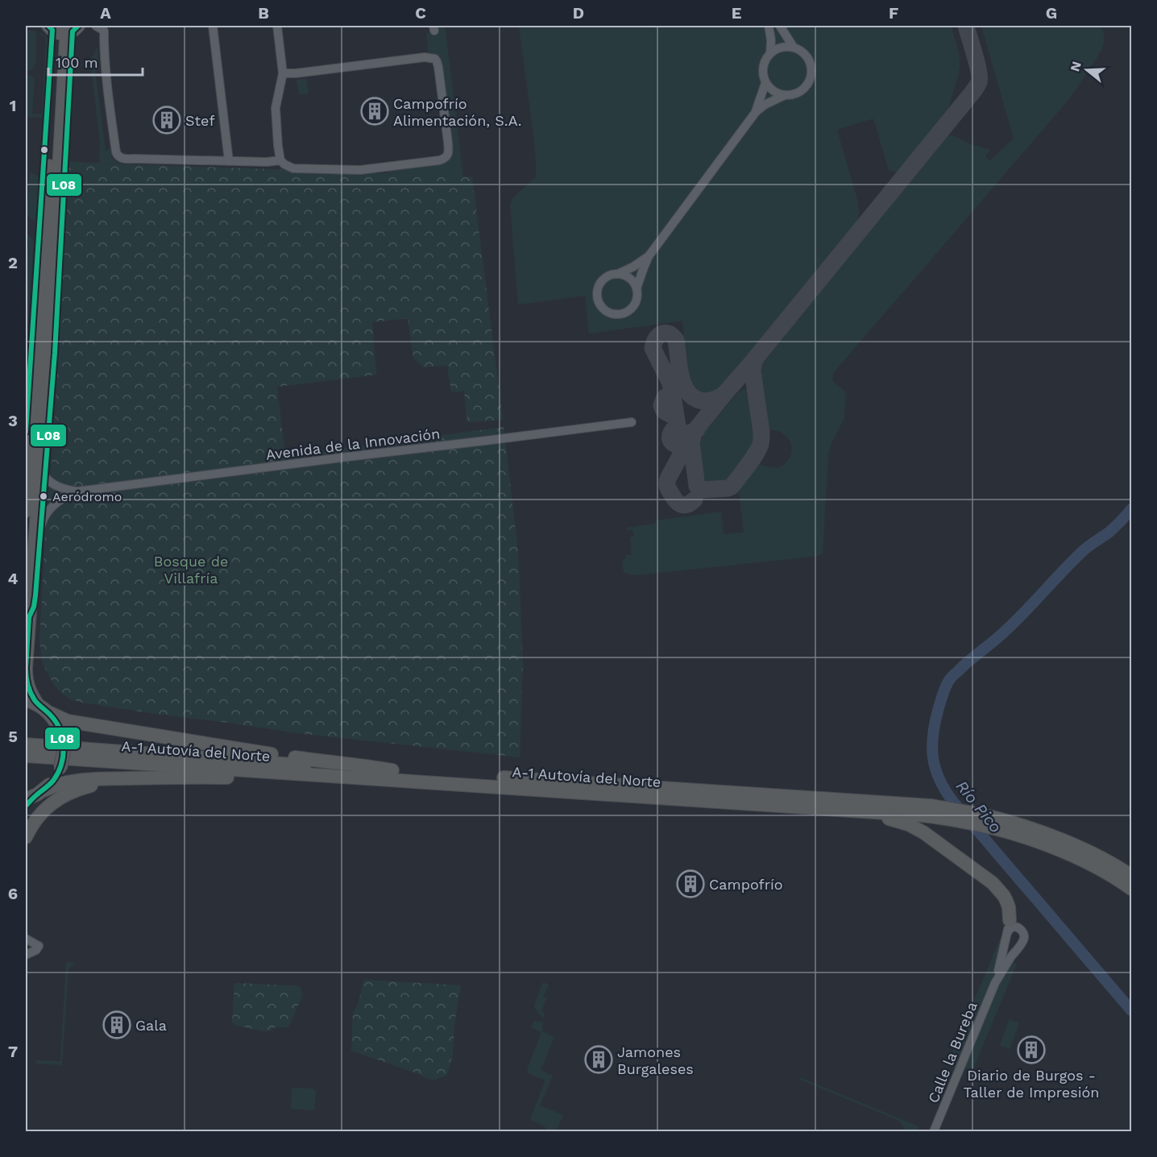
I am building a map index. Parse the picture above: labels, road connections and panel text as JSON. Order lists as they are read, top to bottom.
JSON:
{
  "streets": {
    "highway": ["A-1 Autovía del Norte"],
    "street": ["Avenida de la Innovación", "Calle la Bureba"]
  },
  "water": ["Río Pico"],
  "parks": ["Bosque de Villafría"],
  "places": {
    "building": [
      "Campofrío Alimentación, S.A.",
      "Stef",
      "Campofrío",
      "Gala",
      "Diario de Burgos - Taller de Impresión",
      "Jamones Burgaleses"
    ],
    "other": ["Aeródromo"]
  },
  "lines": ["transit line L08"],
  "scale_bar": "100 m",
  "north": "left",
  "grid": {
    "columns": [
      "A",
      "B",
      "C",
      "D",
      "E",
      "F",
      "G"
    ],
    "rows": [
      "1",
      "2",
      "3",
      "4",
      "5",
      "6",
      "7"
    ]
  }
}
